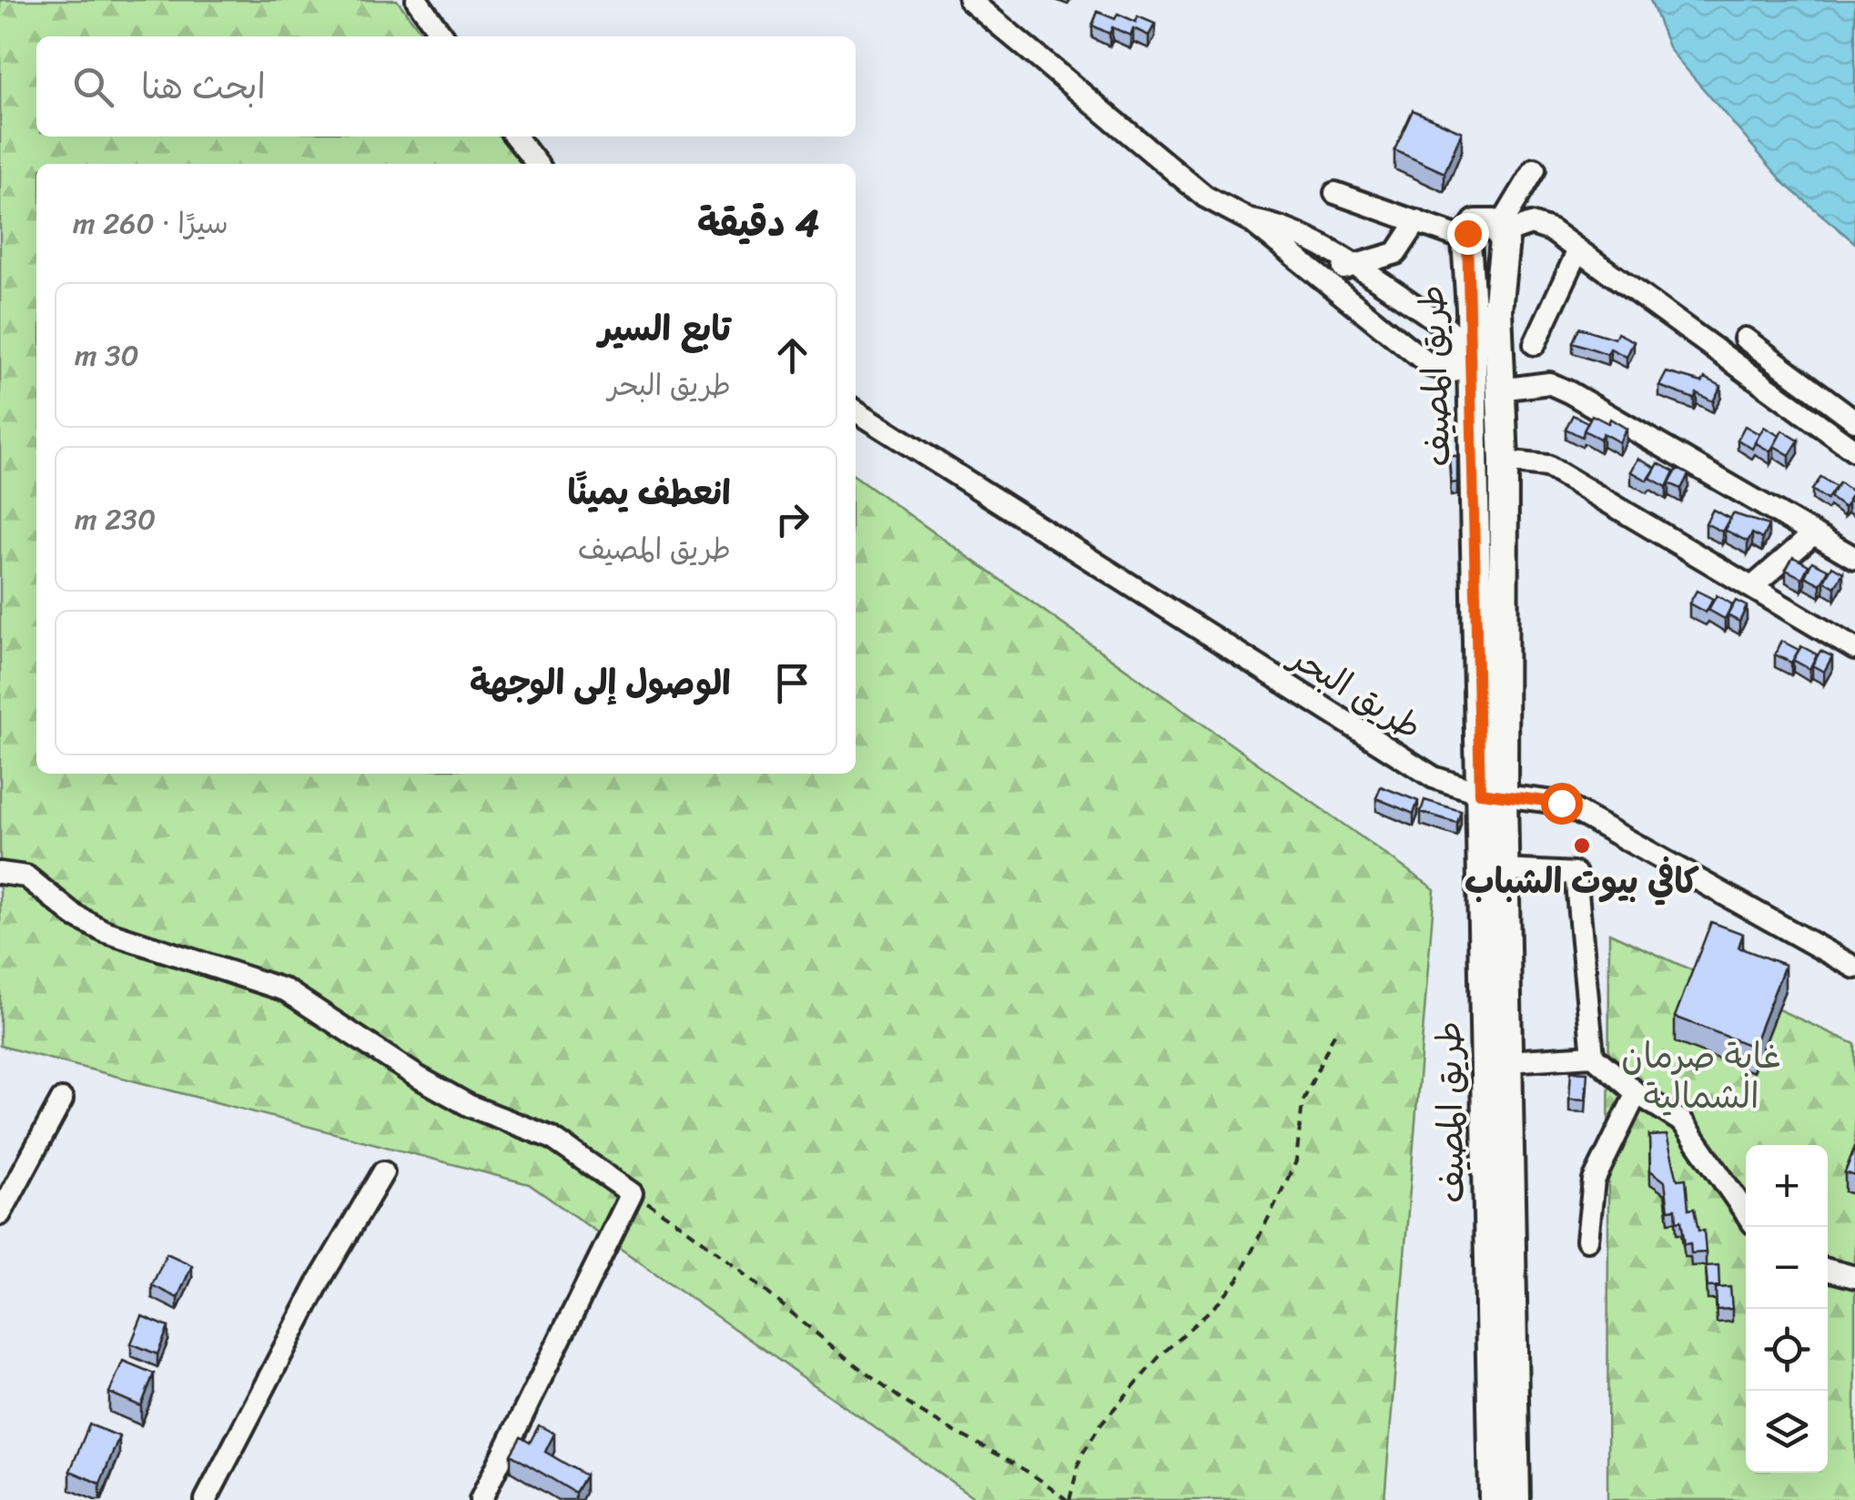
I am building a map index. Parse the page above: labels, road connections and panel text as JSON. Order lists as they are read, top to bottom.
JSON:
{
  "streets": {
    "main road": ["طريق المصيف"],
    "street": ["طريق البحر"]
  },
  "crossings": [
    ["طريق المصيف", "طريق البحر"]
  ],
  "parks": ["غابة صرمان الشمالية"],
  "places": ["كافي بيوت الشباب"],
  "page": {
    "search": "ابحث هنا",
    "heading": ["4 دقيقة", "سيرًا · 260 m"],
    "list": [
      ["تابع السير", "طريق البحر", "30 m"],
      ["انعطف يمينًا", "طريق المصيف", "230 m"],
      "الوصول إلى الوجهة"
    ],
    "map_buttons": ["+", "−"]
  }
}
